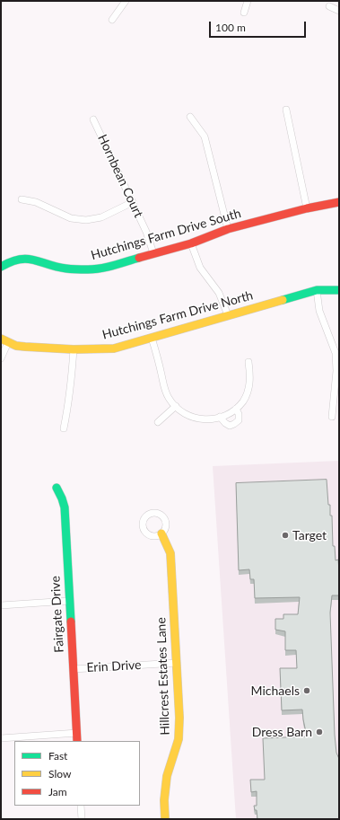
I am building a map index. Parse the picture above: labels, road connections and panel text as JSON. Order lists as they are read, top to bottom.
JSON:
{
  "streets": {
    "street": [
      "Hornbean Court",
      "Hutchings Farm Drive South",
      "Hutchings Farm Drive North",
      "Fairgate Drive",
      "Erin Drive",
      "Hillcrest Estates Lane"
    ]
  },
  "crossings": [
    ["Hornbean Court", "Hutchings Farm Drive South"],
    ["Fairgate Drive", "Erin Drive"],
    ["Erin Drive", "Hillcrest Estates Lane"]
  ],
  "places": ["Target", "Michaels", "Dress Barn"],
  "legend": ["Fast", "Slow", "Jam"],
  "scale_bar": "100 m"
}
